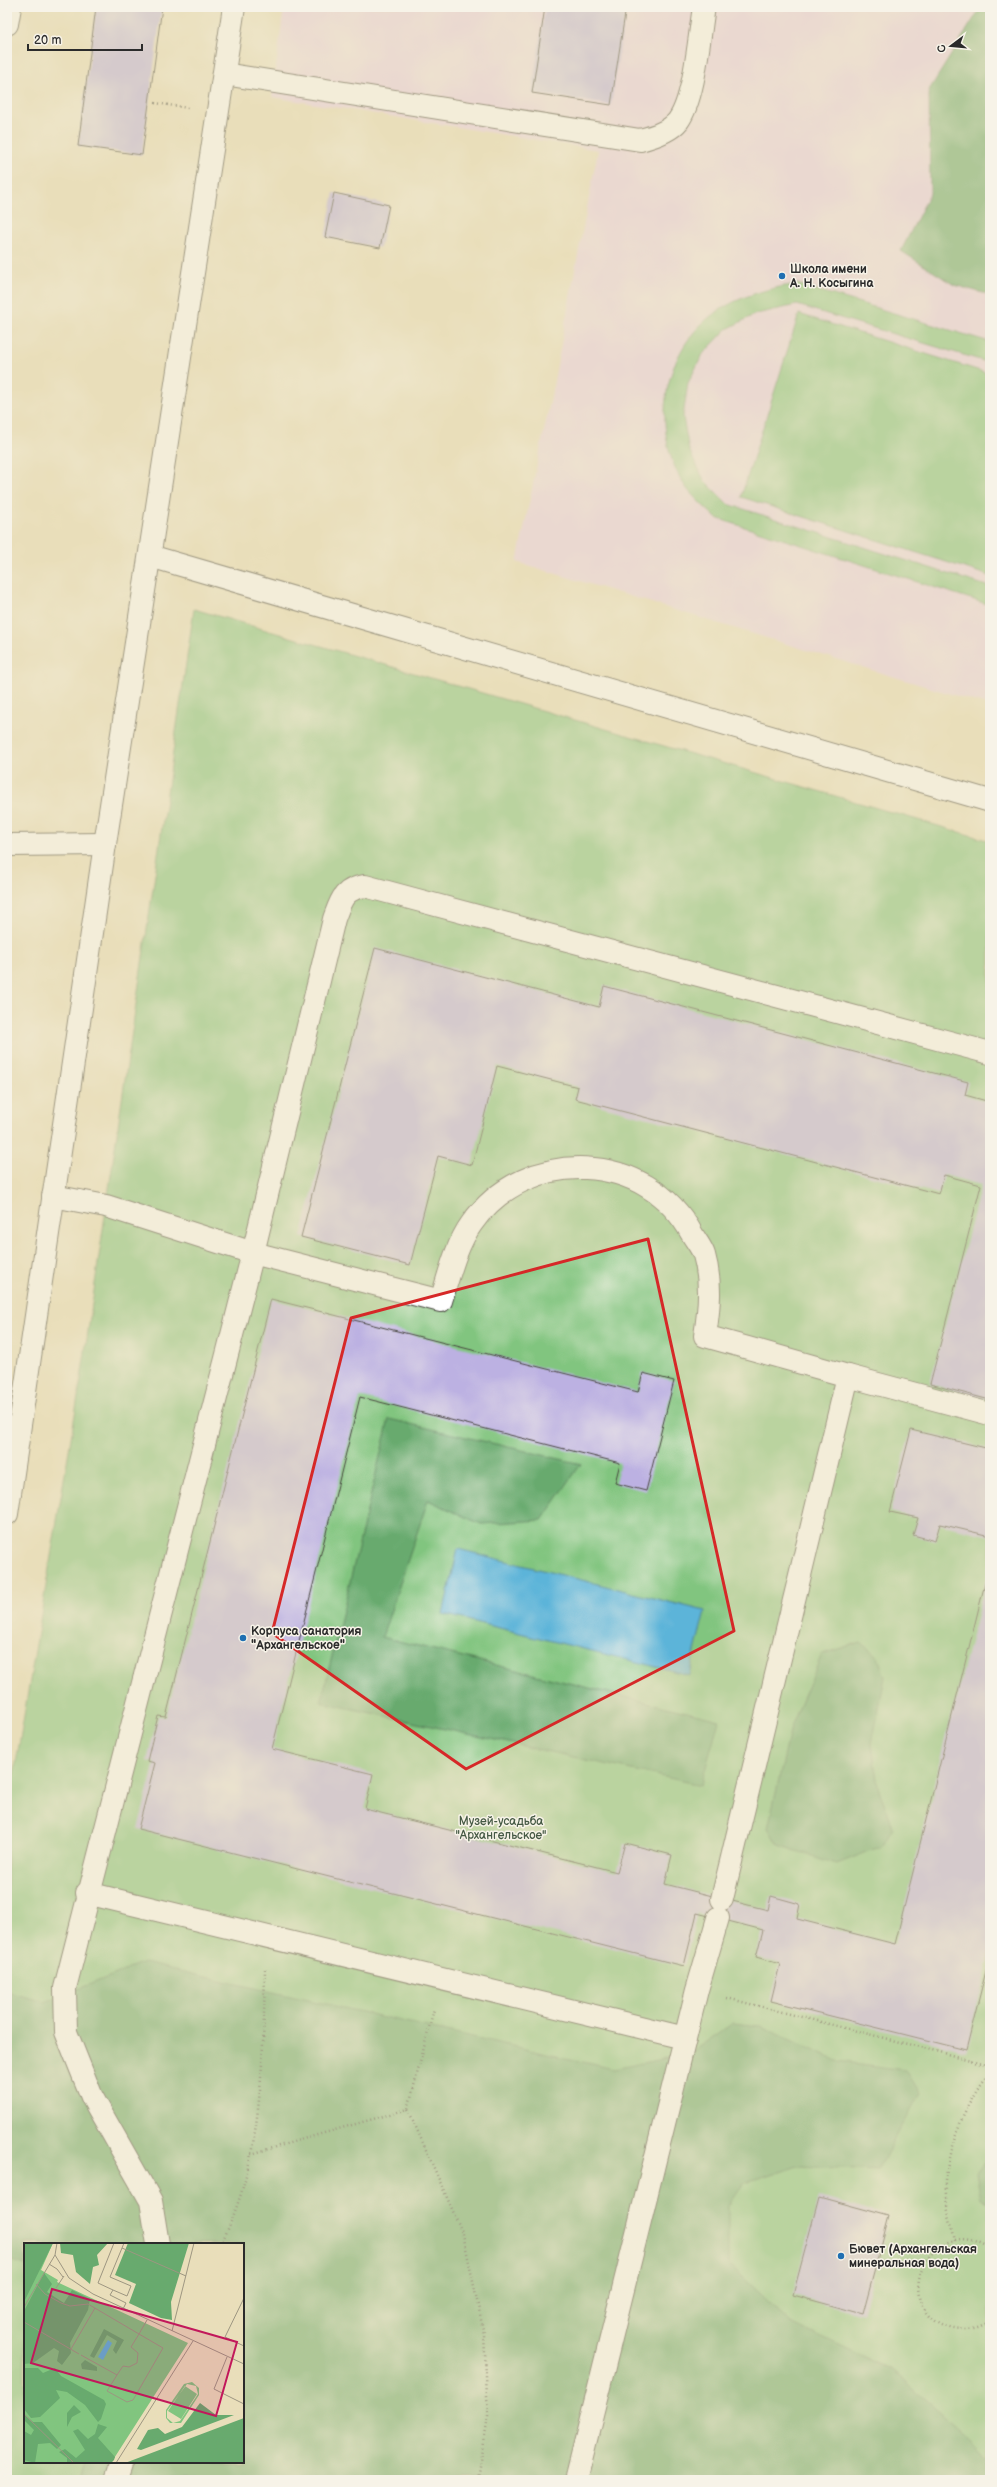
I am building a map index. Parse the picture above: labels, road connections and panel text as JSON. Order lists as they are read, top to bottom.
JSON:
{
  "parks": ["Музей-усадьба \"Архангельское\""],
  "places": ["Школа имени А. Н. Косыгина", "Корпуса санатория \"Архангельское\"", "Бювет (Архангельская минеральная вода)"],
  "scale_bar": "20 m",
  "north": "left"
}
